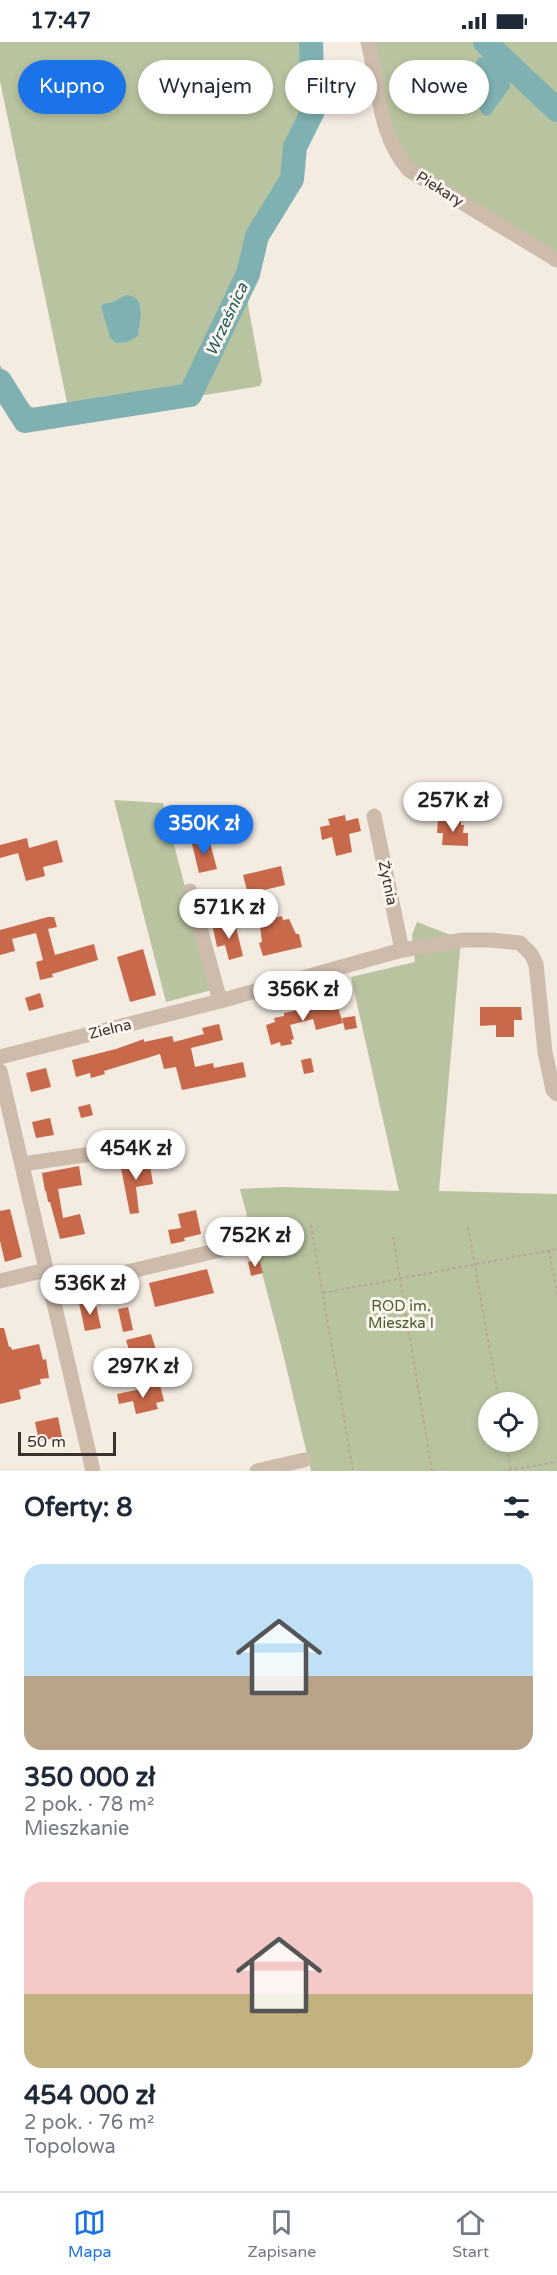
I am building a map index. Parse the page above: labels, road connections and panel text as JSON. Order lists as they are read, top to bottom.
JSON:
{
  "streets": {
    "street": ["Piekary", "Żytnia", "Zielna"]
  },
  "crossings": [
    ["Żytnia", "Zielna"]
  ],
  "water": ["Wrześnica"],
  "parks": ["ROD im. Mieszka I"],
  "scale_bar": "50 m",
  "page": {
    "status": "17:47",
    "chip": [
      "Kupno",
      "Wynajem",
      "Filtry",
      "Nowe"
    ],
    "price": [
      "257K zł",
      "350K zł",
      "571K zł",
      "356K zł",
      "454K zł",
      "752K zł",
      "536K zł",
      "297K zł"
    ],
    "scale": "50 m",
    "heading": "Oferty: 8",
    "list": [
      {
        "name": "350 000 zł",
        "note": "2 pok. · 78 m² · Mieszkanie"
      },
      {
        "name": "454 000 zł",
        "note": "2 pok. · 76 m² · Topolowa"
      }
    ],
    "tabs": ["Mapa", "Zapisane", "Start"]
  }
}
